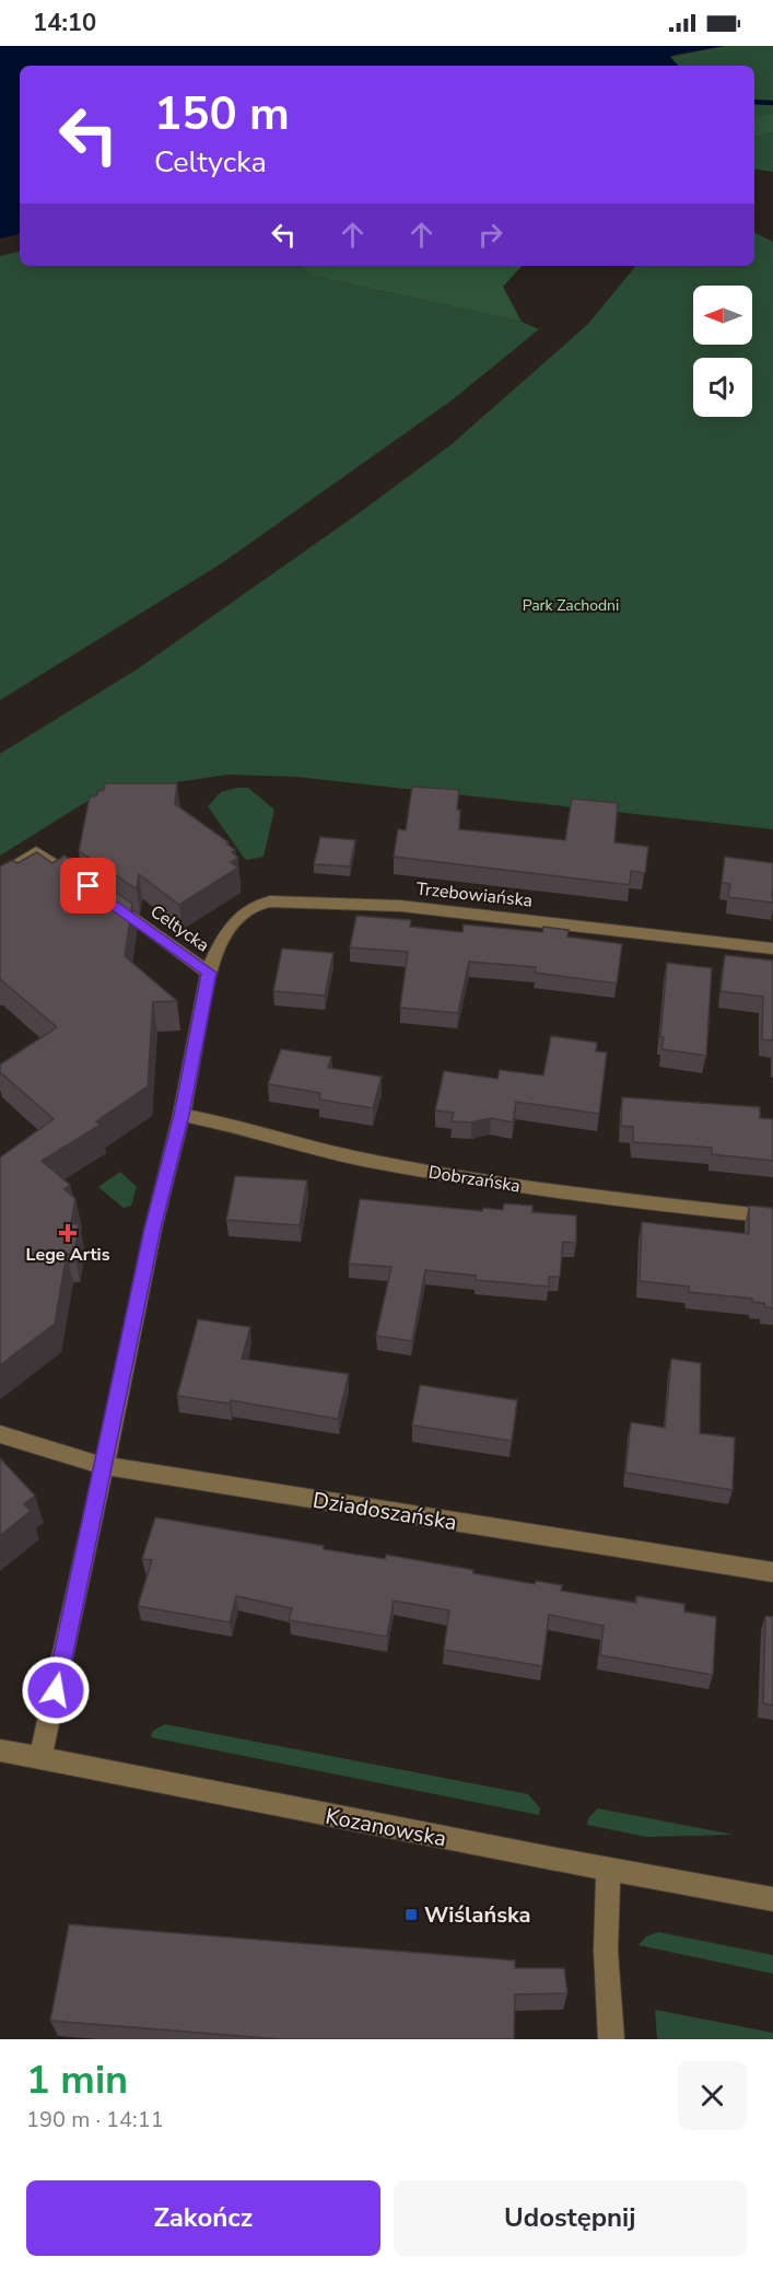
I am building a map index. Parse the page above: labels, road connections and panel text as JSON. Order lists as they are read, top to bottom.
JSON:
{
  "streets": {
    "street": [
      "Trzebowiańska",
      "Celtycka",
      "Dobrzańska",
      "Dziadoszańska",
      "Kozanowska"
    ]
  },
  "crossings": [
    ["Trzebowiańska", "Celtycka"],
    ["Trzebowiańska", "Dobrzańska"],
    ["Trzebowiańska", "Dziadoszańska"],
    ["Trzebowiańska", "Kozanowska"]
  ],
  "parks": ["Park Zachodni"],
  "places": {
    "health": ["Lege Artis"],
    "transit": ["Wiślańska"]
  },
  "north": "left",
  "page": {
    "status": "14:10",
    "turn": ["150 m", "Celtycka"],
    "heading": ["1 min", "190 m · 14:11"],
    "buttons": ["Zakończ", "Udostępnij"]
  }
}
